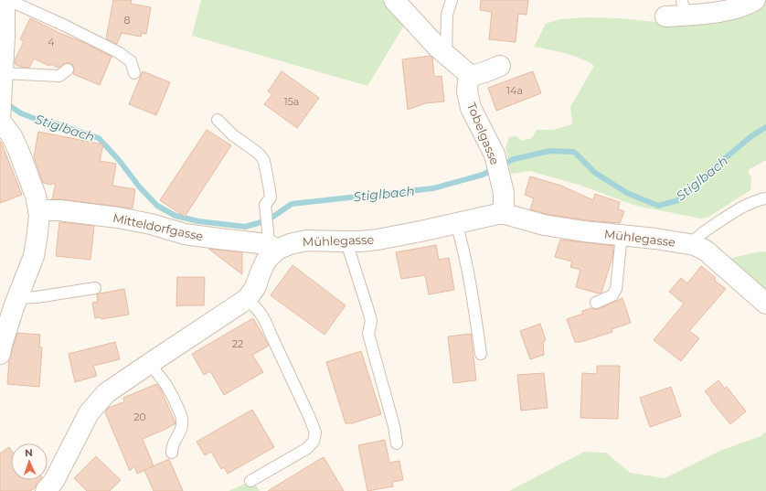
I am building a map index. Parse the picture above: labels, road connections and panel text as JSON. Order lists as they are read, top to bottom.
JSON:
{
  "streets": {
    "street": ["Tobelgasse", "Mitteldorfgasse", "Mühlegasse"]
  },
  "crossings": [
    ["Tobelgasse", "Mühlegasse"],
    ["Mitteldorfgasse", "Mühlegasse"]
  ],
  "water": ["Stiglbach"],
  "house_numbers": [
    "8",
    "4",
    "14a",
    "15a",
    "22",
    "20"
  ],
  "north": "top"
}
